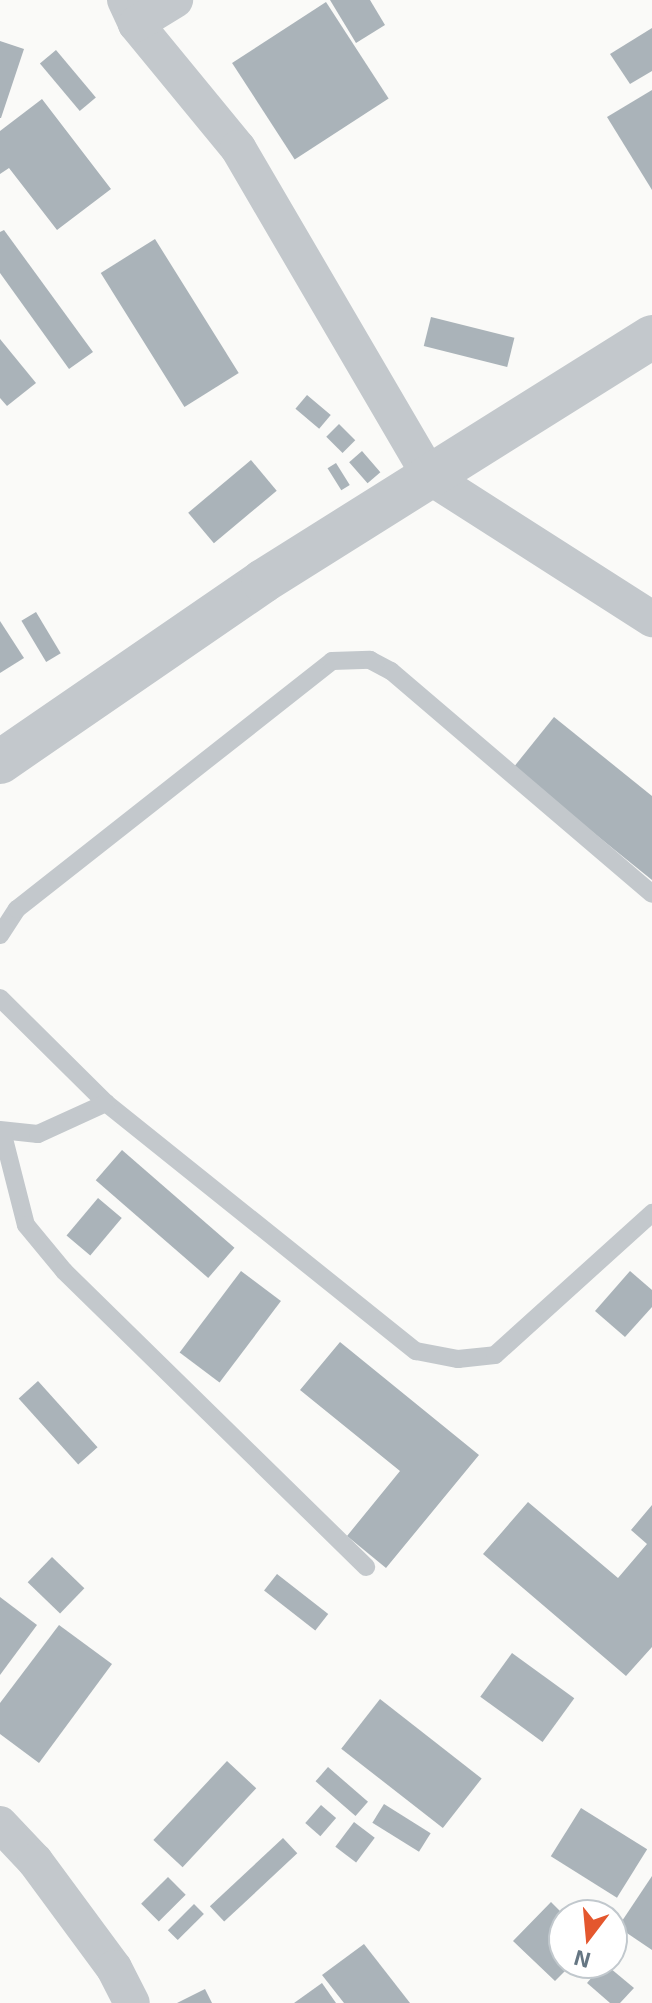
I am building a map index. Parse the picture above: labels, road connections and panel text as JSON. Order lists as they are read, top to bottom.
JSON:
{
  "north": "bottom"
}
